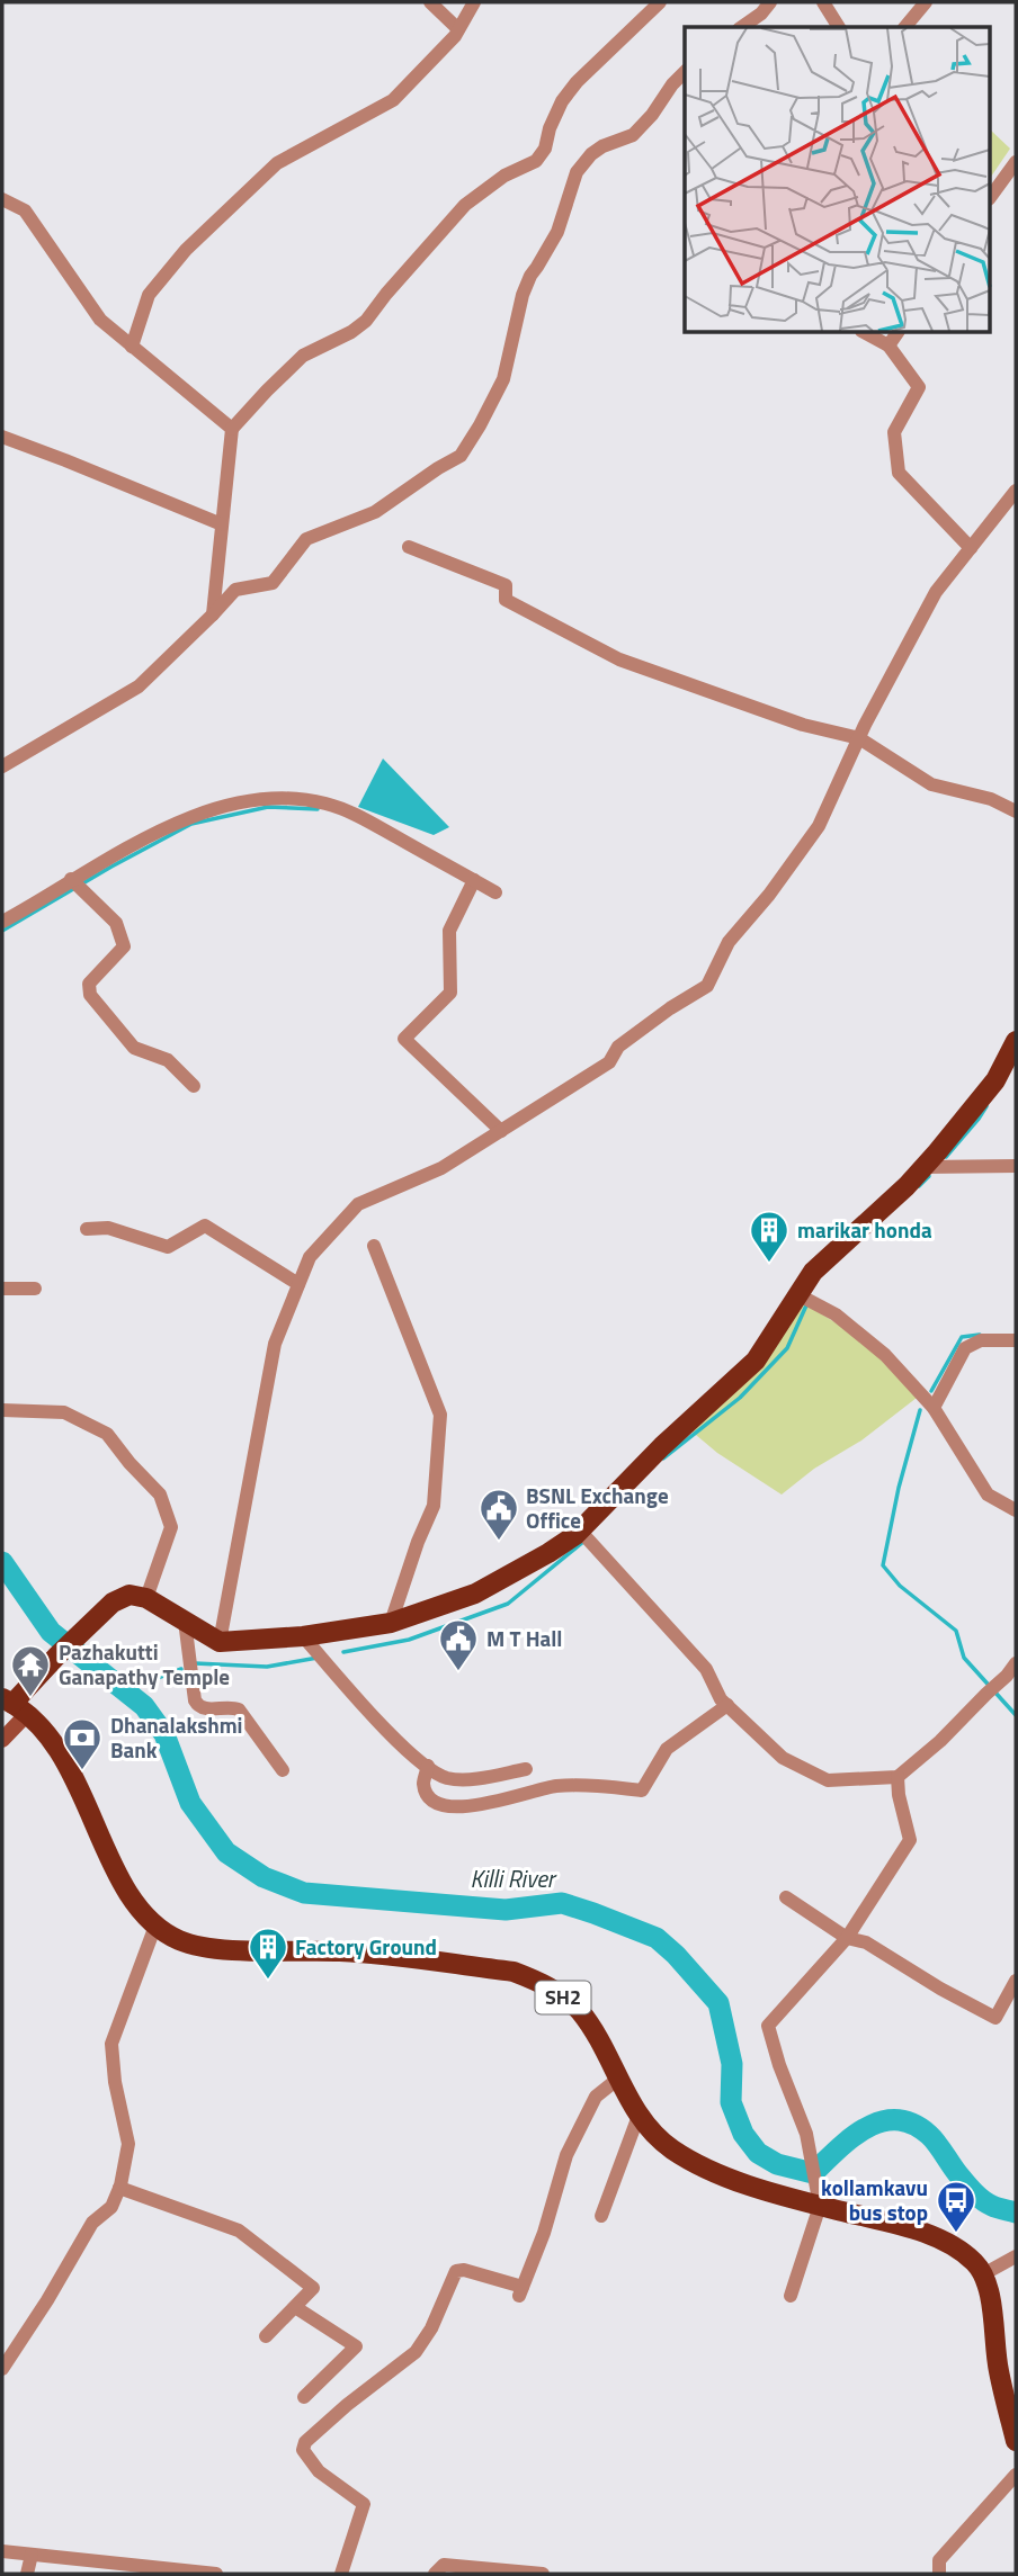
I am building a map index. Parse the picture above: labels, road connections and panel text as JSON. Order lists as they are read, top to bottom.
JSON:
{
  "streets": {
    "main road": ["SH2"]
  },
  "water": ["Killi River"],
  "places": {
    "building": ["marikar honda", "Factory Ground"],
    "public building": ["BSNL Exchange Office", "M T Hall"],
    "temple": ["Pazhakutti Ganapathy Temple"],
    "bank": ["Dhanalakshmi Bank"],
    "bus stop": ["kollamkavu bus stop"]
  }
}
